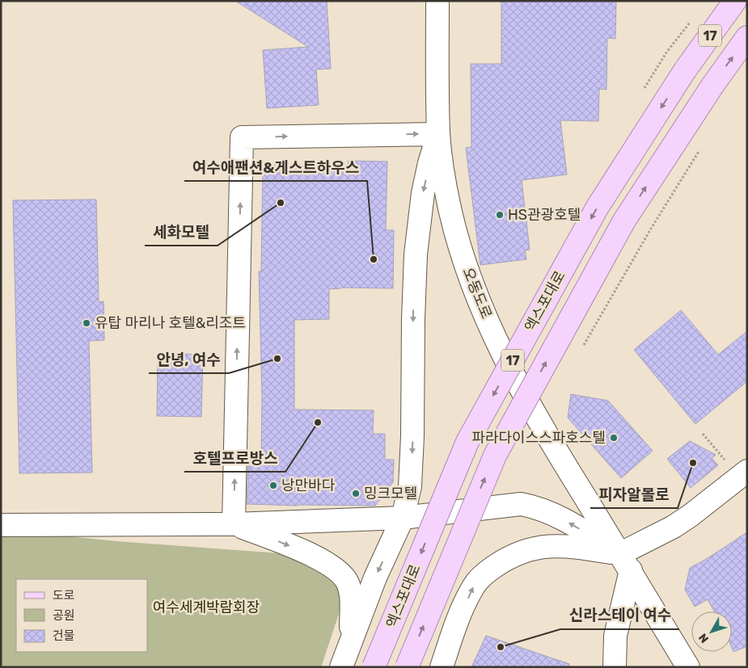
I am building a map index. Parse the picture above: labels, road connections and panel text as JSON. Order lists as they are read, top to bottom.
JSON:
{
  "streets": {
    "main road": ["17", "엑스포대로"],
    "street": ["오동도로"]
  },
  "parks": ["여수세계박람회장"],
  "places": [
    "세화모텔",
    "HS관광호텔",
    "여수애팬션&게스트하우스",
    "유탑 마리나 호텔&리조트",
    "안녕, 여수",
    "호텔프로방스",
    "파라다이스스파호스텔",
    "피자알볼로",
    "낭만바다",
    "밍크모텔",
    "신라스테이 여수"
  ],
  "legend": ["도로", "공원", "건물"],
  "north": "bottom left"
}
